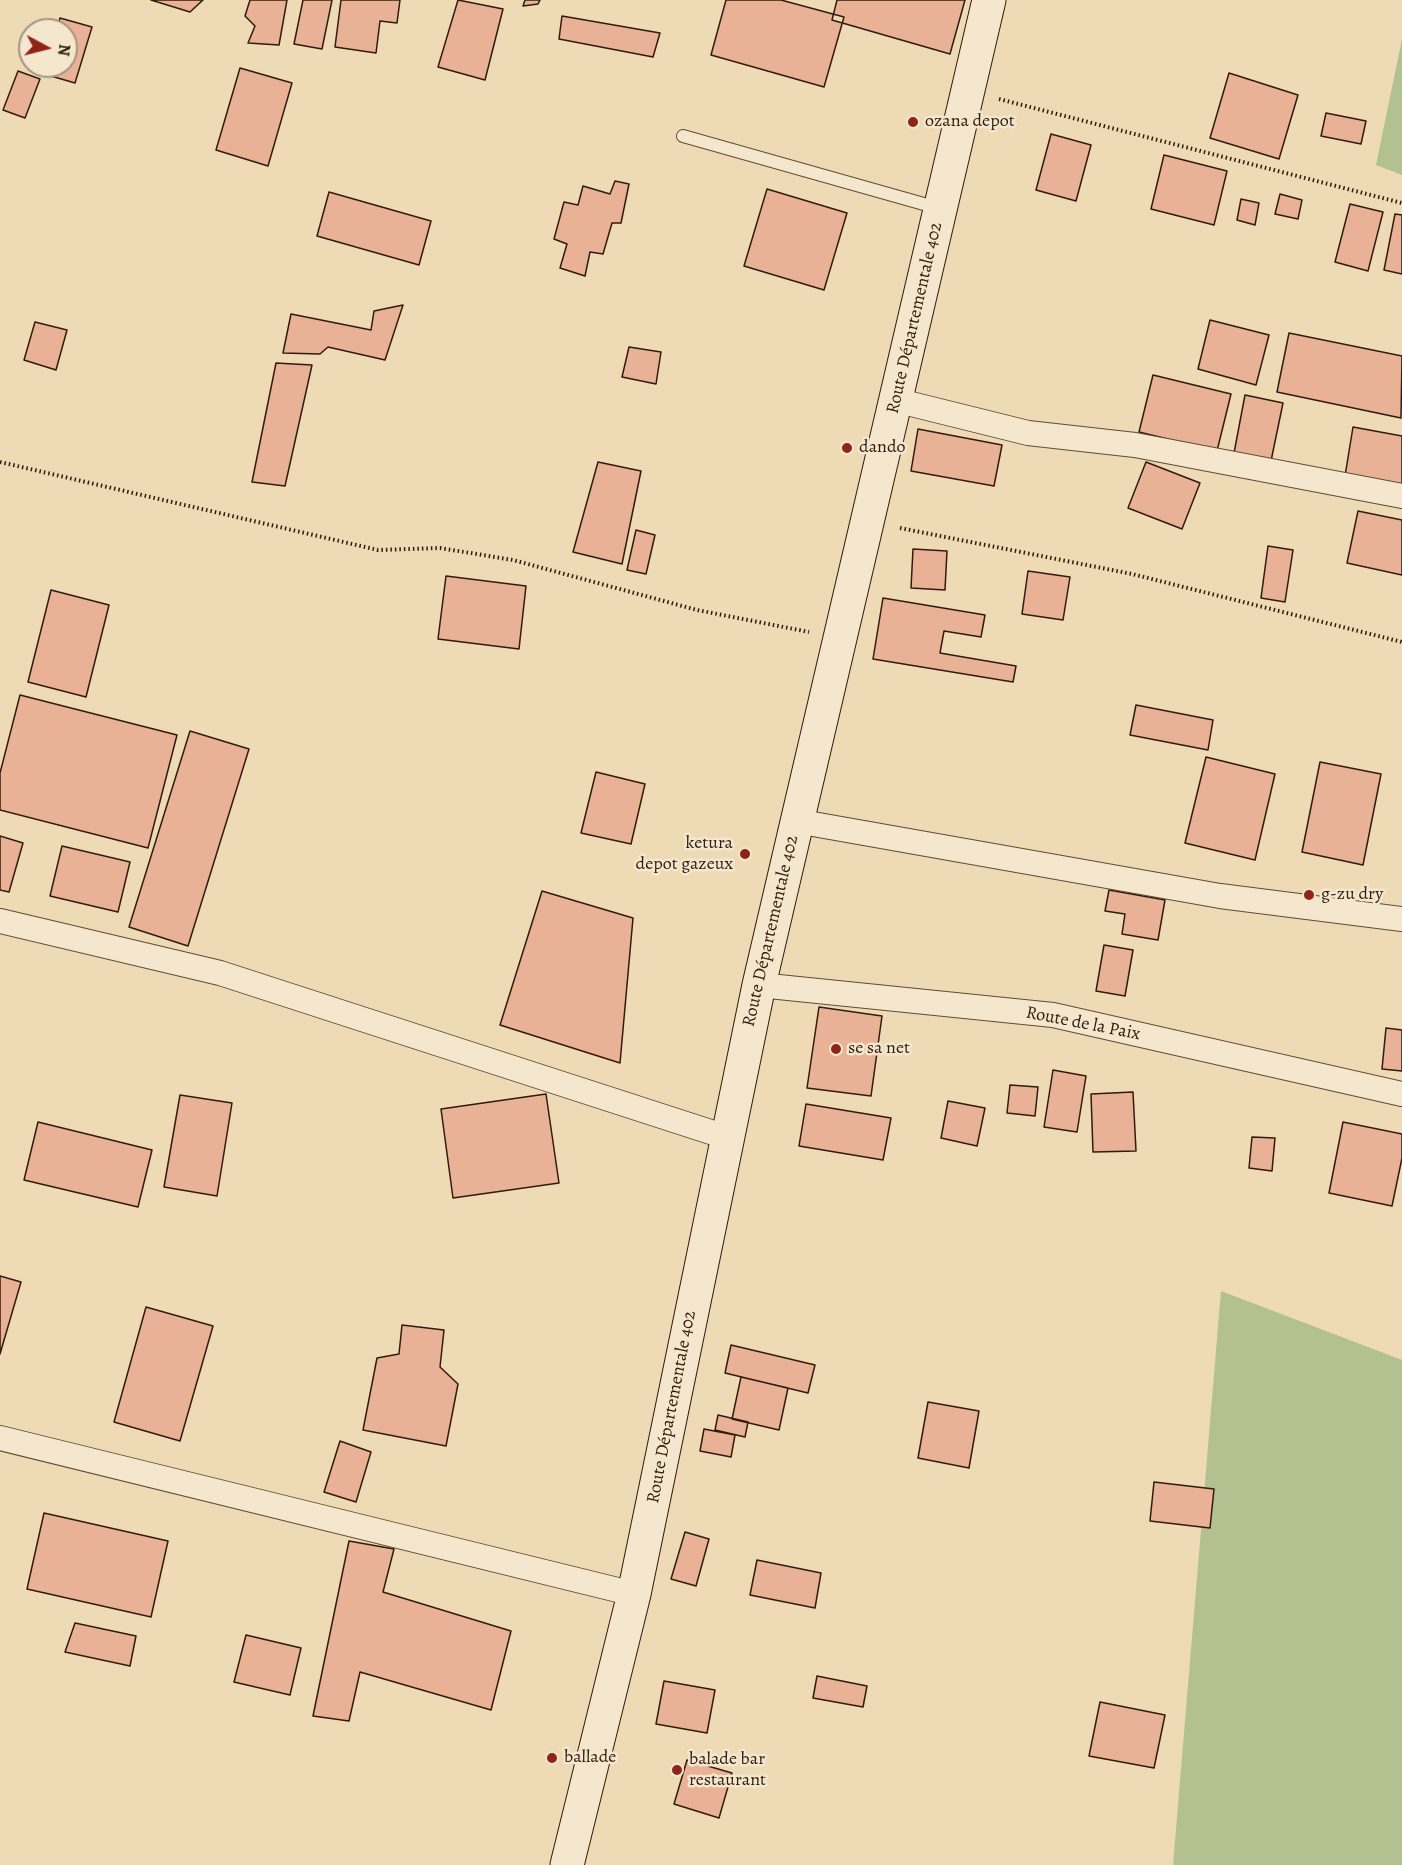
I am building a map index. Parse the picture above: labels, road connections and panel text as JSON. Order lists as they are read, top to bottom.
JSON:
{
  "streets": {
    "main road": ["Route Départementale 402"],
    "street": ["Route de la Paix"]
  },
  "crossings": [
    ["Route Départementale 402", "Route de la Paix"]
  ],
  "places": [
    "ozana depot",
    "dando",
    "ketura depot gazeux",
    "g-zu dry",
    "se sa net",
    "ballade",
    "balade bar restaurant"
  ],
  "north": "right"
}
